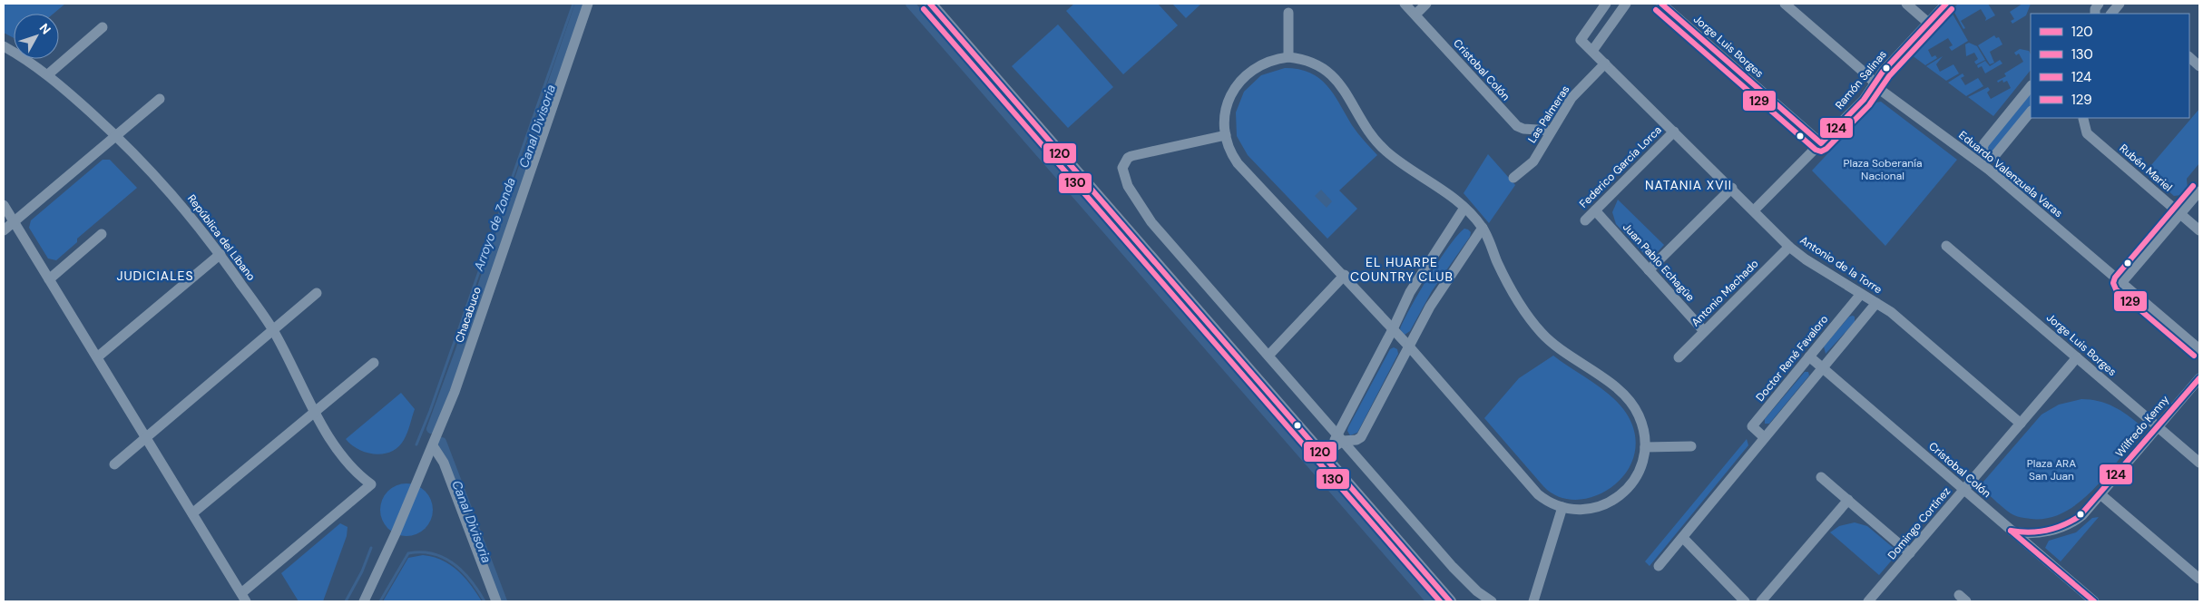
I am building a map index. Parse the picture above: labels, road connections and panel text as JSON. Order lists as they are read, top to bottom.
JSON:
{
  "streets": {
    "street": [
      "Jorge Luis Borges",
      "Cristobal Colón",
      "Ramón Salinas",
      "Las Palmeras",
      "Federico García Lorca",
      "Rubén Mariel",
      "Eduardo Valenzuela Varas",
      "República del Líbano",
      "Juan Pablo Echagüe",
      "Antonio de la Torre",
      "Antonio Machado",
      "Chacabuco",
      "Doctor René Favaloro",
      "Wilfredo Kenny",
      "Domingo Cortínez"
    ]
  },
  "crossings": [
    ["Jorge Luis Borges", "Ramón Salinas"],
    ["Jorge Luis Borges", "Wilfredo Kenny"],
    ["Jorge Luis Borges", "Domingo Cortínez"],
    ["Cristobal Colón", "Las Palmeras"],
    ["Cristobal Colón", "Doctor René Favaloro"],
    ["Cristobal Colón", "Wilfredo Kenny"],
    ["Cristobal Colón", "Domingo Cortínez"],
    ["Ramón Salinas", "Eduardo Valenzuela Varas"],
    ["Ramón Salinas", "Antonio de la Torre"],
    ["Las Palmeras", "Antonio de la Torre"],
    ["Federico García Lorca", "Juan Pablo Echagüe"],
    ["Federico García Lorca", "Antonio de la Torre"],
    ["Juan Pablo Echagüe", "Antonio Machado"],
    ["Antonio de la Torre", "Antonio Machado"],
    ["Antonio de la Torre", "Doctor René Favaloro"],
    ["Antonio de la Torre", "Domingo Cortínez"]
  ],
  "districts": ["NATANIA XVII", "EL HUARPE COUNTRY CLUB", "JUDICIALES"],
  "water": ["Canal Divisoria", "Arroyo de Zonda"],
  "parks": ["Plaza Soberanía Nacional", "Plaza ARA San Juan"],
  "lines": [
    "transit line 120",
    "transit line 124",
    "transit line 130",
    "transit line 129"
  ],
  "legend": [
    "120",
    "130",
    "124",
    "129"
  ],
  "north": "top right"
}
